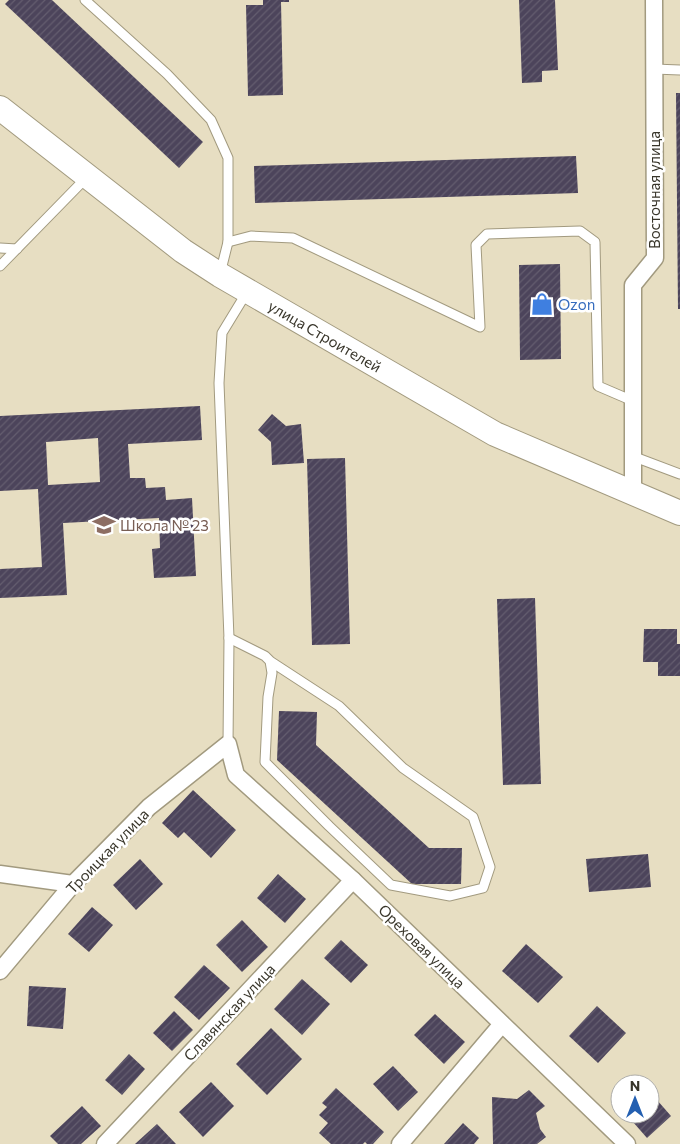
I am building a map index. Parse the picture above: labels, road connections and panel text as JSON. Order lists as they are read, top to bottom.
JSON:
{
  "streets": {
    "main road": ["улица Строителей"],
    "street": [
      "Восточная улица",
      "Троицкая улица",
      "Ореховая улица",
      "Славянская улица"
    ]
  },
  "crossings": [
    ["Восточная улица", "улица Строителей"],
    ["Троицкая улица", "Ореховая улица"],
    ["Ореховая улица", "Славянская улица"]
  ],
  "places": {
    "shop": ["Ozon"],
    "school or university": ["Школа № 23"]
  },
  "north": "top"
}
